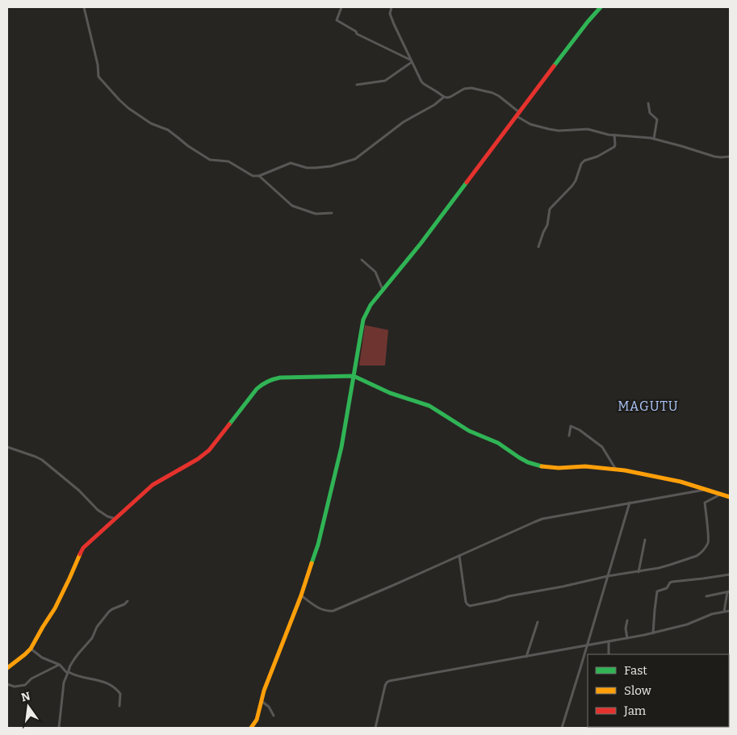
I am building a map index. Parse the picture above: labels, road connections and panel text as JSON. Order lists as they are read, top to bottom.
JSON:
{
  "districts": ["MAGUTU"],
  "legend": ["Fast", "Slow", "Jam"],
  "north": "top"
}
